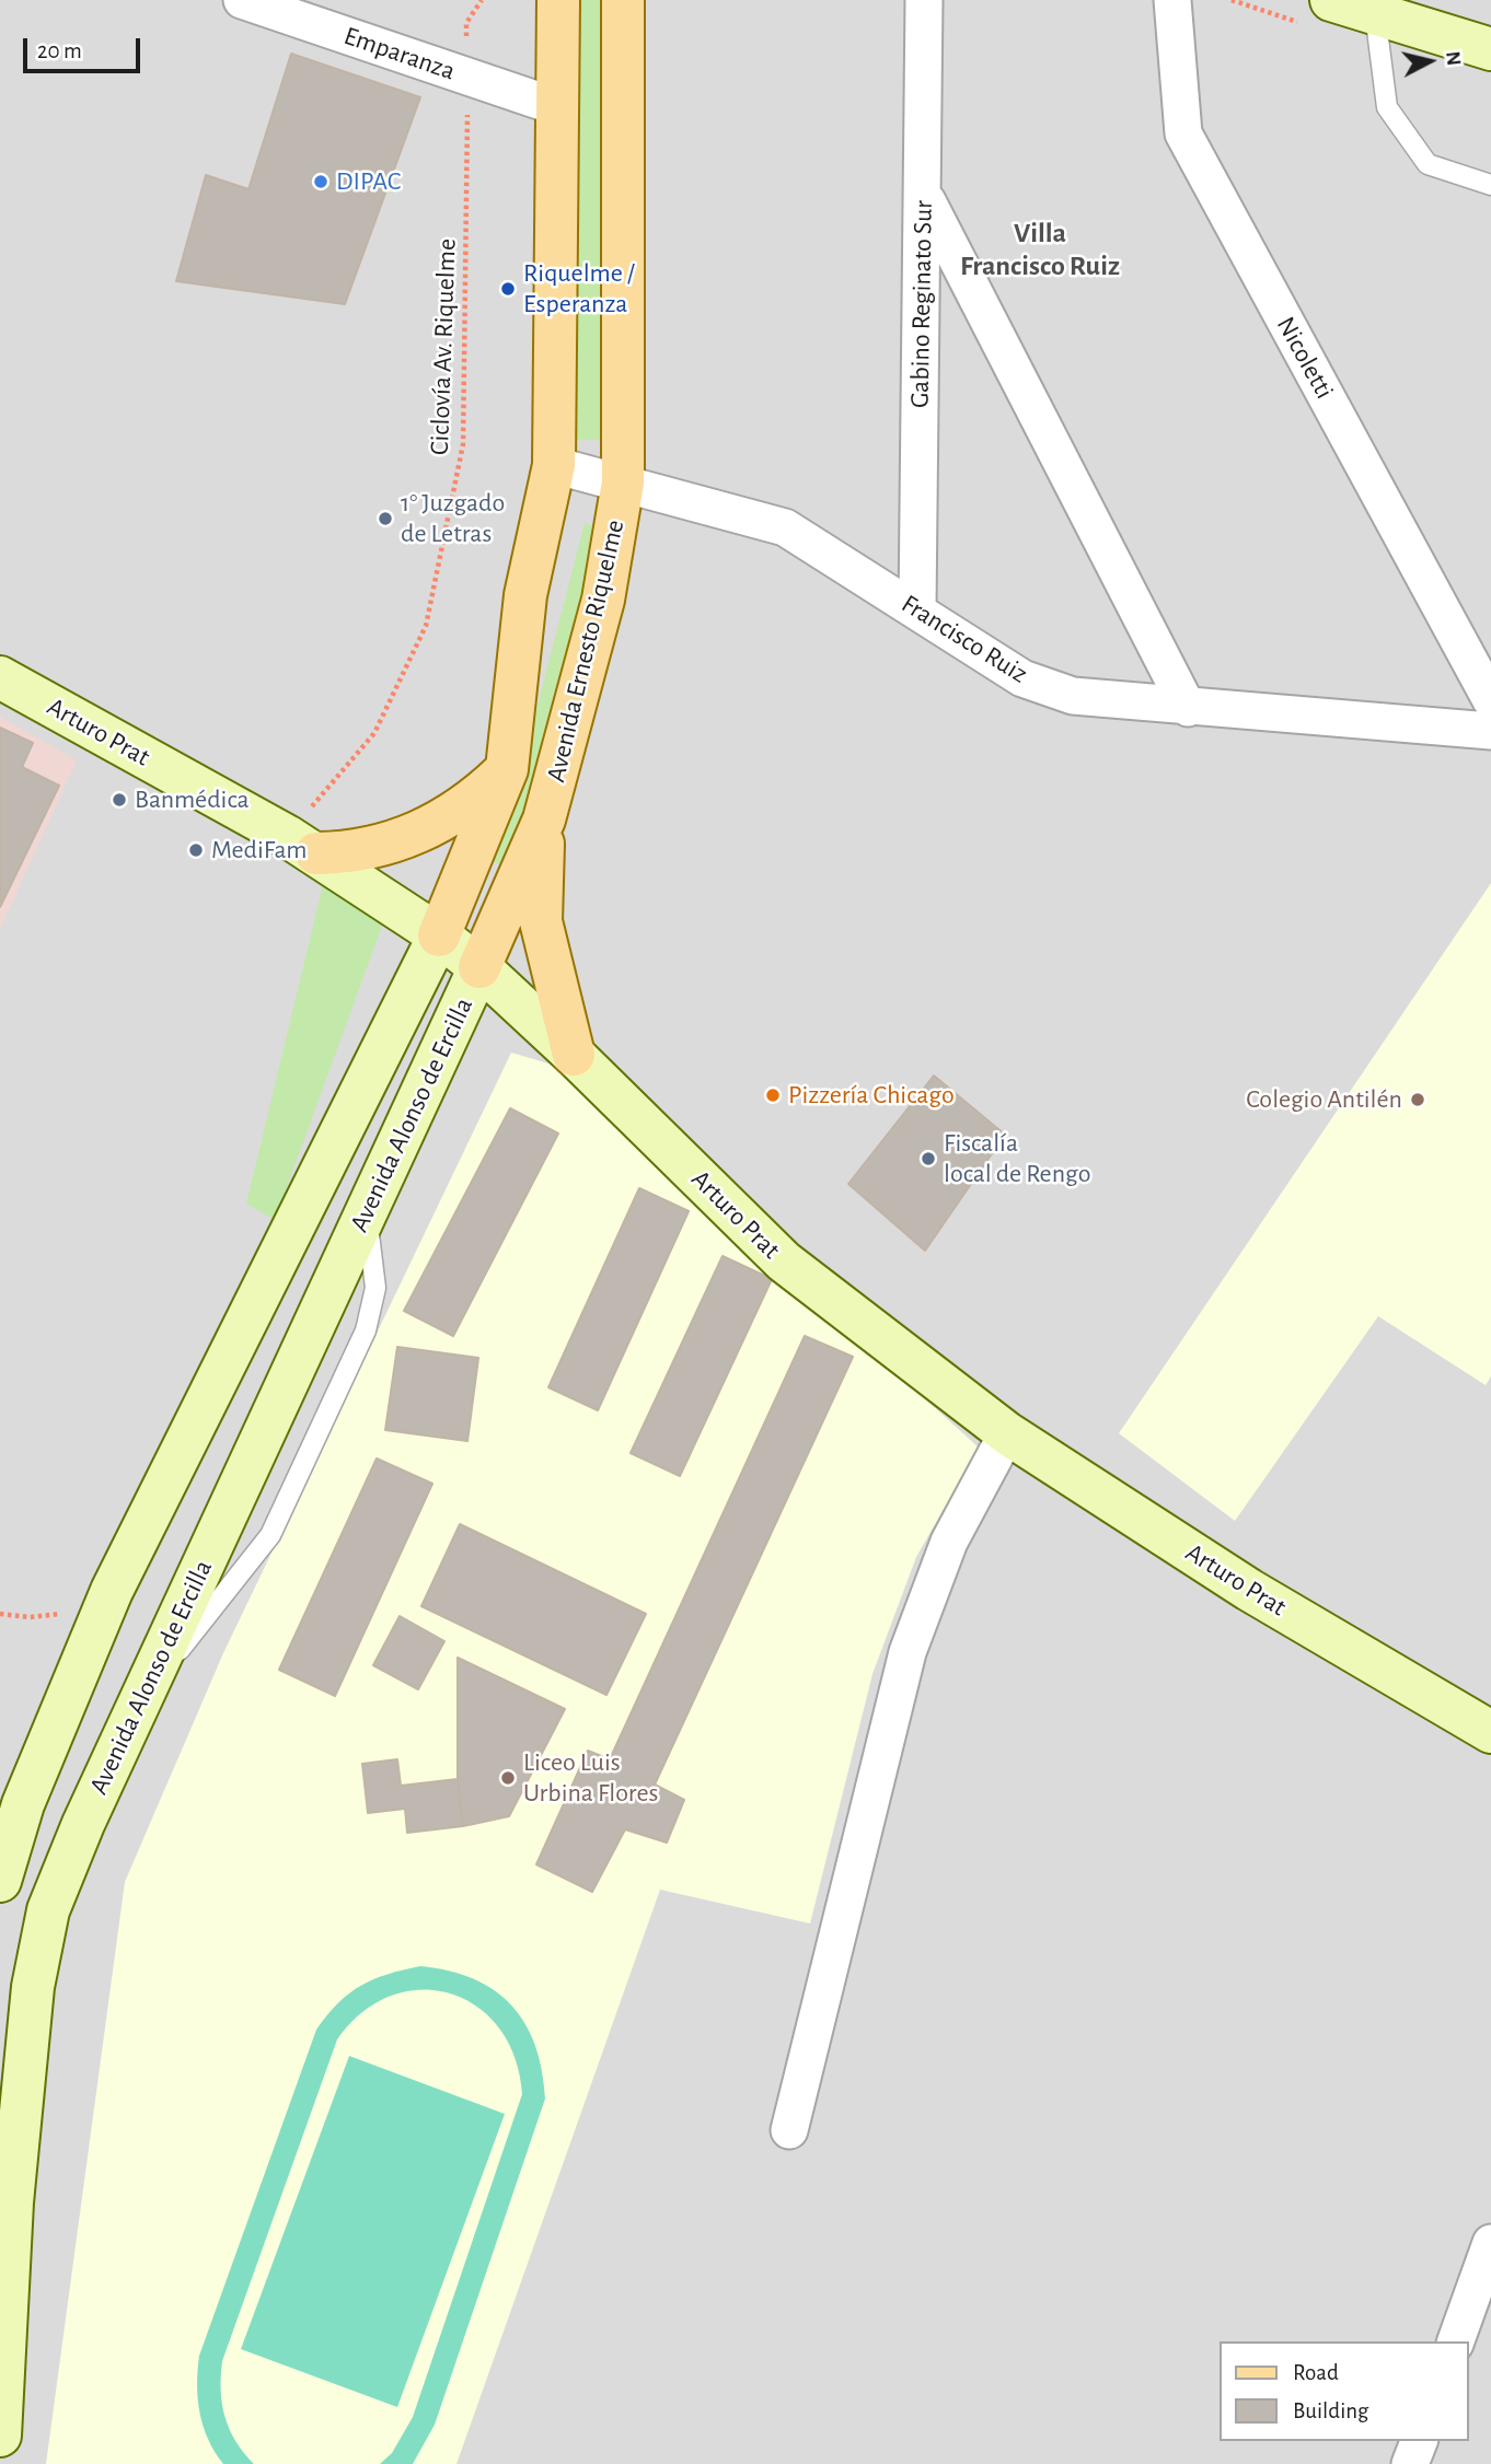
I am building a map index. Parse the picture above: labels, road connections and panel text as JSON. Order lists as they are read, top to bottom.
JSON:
{
  "streets": {
    "main road": ["Avenida Ernesto Riquelme", "Arturo Prat", "Avenida Alonso de Ercilla"],
    "street": [
      "Emparanza",
      "Gabino Reginato Sur",
      "Nicoletti",
      "Francisco Ruiz"
    ],
    "path": ["Ciclovía Av. Riquelme"]
  },
  "crossings": [
    ["Emparanza", "Ciclovía Av. Riquelme"],
    ["Emparanza", "Avenida Ernesto Riquelme"],
    ["Gabino Reginato Sur", "Francisco Ruiz"],
    ["Ciclovía Av. Riquelme", "Arturo Prat"],
    ["Francisco Ruiz", "Avenida Ernesto Riquelme"],
    ["Avenida Ernesto Riquelme", "Arturo Prat"],
    ["Avenida Ernesto Riquelme", "Avenida Alonso de Ercilla"],
    ["Arturo Prat", "Avenida Alonso de Ercilla"]
  ],
  "districts": ["Villa Francisco Ruiz"],
  "places": [
    "DIPAC",
    "Riquelme / Esperanza",
    "1° Juzgado de Letras",
    "Banmédica",
    "MediFam",
    "Pizzería Chicago",
    "Colegio Antilén",
    "Fiscalía local de Rengo",
    "Liceo Luis Urbina Flores"
  ],
  "legend": ["Road", "Building"],
  "scale_bar": "20 m",
  "north": "right"
}
